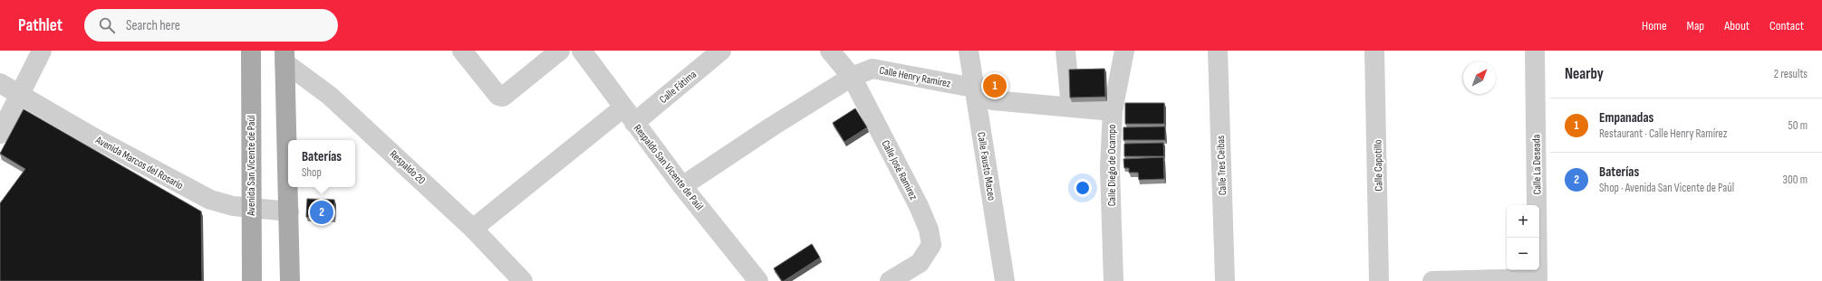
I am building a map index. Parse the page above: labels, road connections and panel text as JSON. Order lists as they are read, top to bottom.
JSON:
{
  "streets": {
    "main road": ["Avenida San Vicente de Paúl"],
    "street": [
      "Calle Henry Ramírez",
      "Calle Fátima",
      "Avenida Marcos del Rosario",
      "Calle La Deseada",
      "Calle Diego de Ocampo",
      "Calle Tres Ceibas",
      "Calle Capotillo",
      "Calle Fausto Maceo",
      "Respaldo 20",
      "Respaldo San Vicente de Paúl",
      "Calle José Ramírez"
    ]
  },
  "crossings": [
    ["Calle Henry Ramírez", "Calle Diego de Ocampo"],
    ["Calle Henry Ramírez", "Calle Fausto Maceo"],
    ["Calle Henry Ramírez", "Respaldo San Vicente de Paúl"],
    ["Calle Henry Ramírez", "Calle José Ramírez"],
    ["Calle Fátima", "Respaldo 20"],
    ["Calle Fátima", "Respaldo San Vicente de Paúl"],
    ["Avenida Marcos del Rosario", "Avenida San Vicente de Paúl"]
  ],
  "north": "top right",
  "page": {
    "header": "Pathlet",
    "search": "Search here",
    "nav": [
      "Home",
      "Map",
      "About",
      "Contact"
    ],
    "heading": ["Nearby", "2 results"],
    "pins": ["1", "2"],
    "list": [
      {
        "mark": "1",
        "name": "Empanadas",
        "note": "Restaurant · Calle Henry Ramírez",
        "value": "50 m"
      },
      {
        "mark": "2",
        "name": "Baterías",
        "note": "Shop · Avenida San Vicente de Paúl",
        "value": "300 m"
      }
    ],
    "popup": ["Baterías", "Shop"],
    "map_buttons": ["+", "−"]
  }
}
